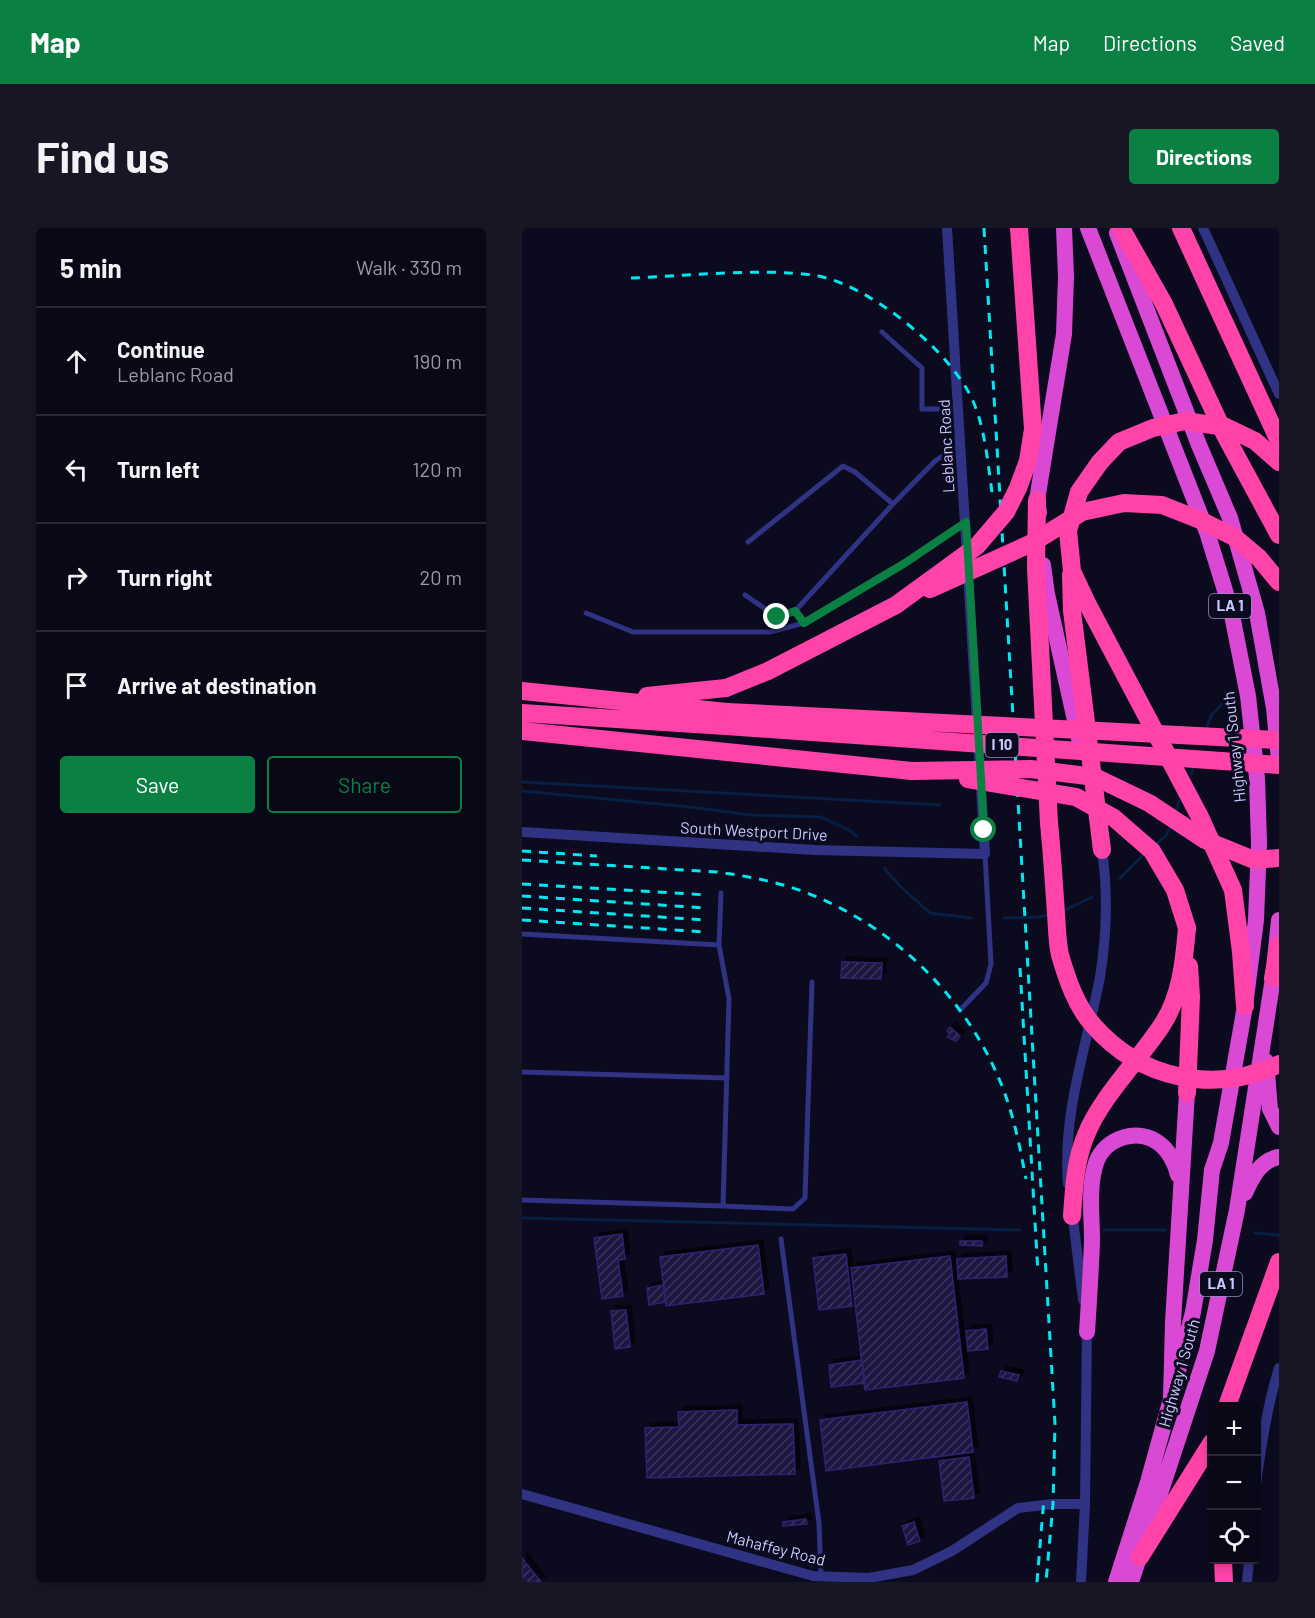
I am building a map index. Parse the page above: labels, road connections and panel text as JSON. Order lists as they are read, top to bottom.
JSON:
{
  "streets": {
    "highway": ["LA 1", "I 10", "Highway 1 South"],
    "street": ["Leblanc Road", "South Westport Drive", "Mahaffey Road"]
  },
  "crossings": [
    ["Leblanc Road", "South Westport Drive"],
    ["LA 1", "I 10"]
  ],
  "page": {
    "header": "Map",
    "nav": ["Map", "Directions", "Saved"],
    "buttons": [
      "Directions",
      ["Save", "Share"]
    ],
    "title": "Find us",
    "heading": ["5 min", "Walk · 330 m"],
    "list": [
      ["Continue", "Leblanc Road", "190 m"],
      ["Turn left", "120 m"],
      ["Turn right", "20 m"],
      "Arrive at destination"
    ],
    "map_buttons": ["+", "−"]
  }
}
